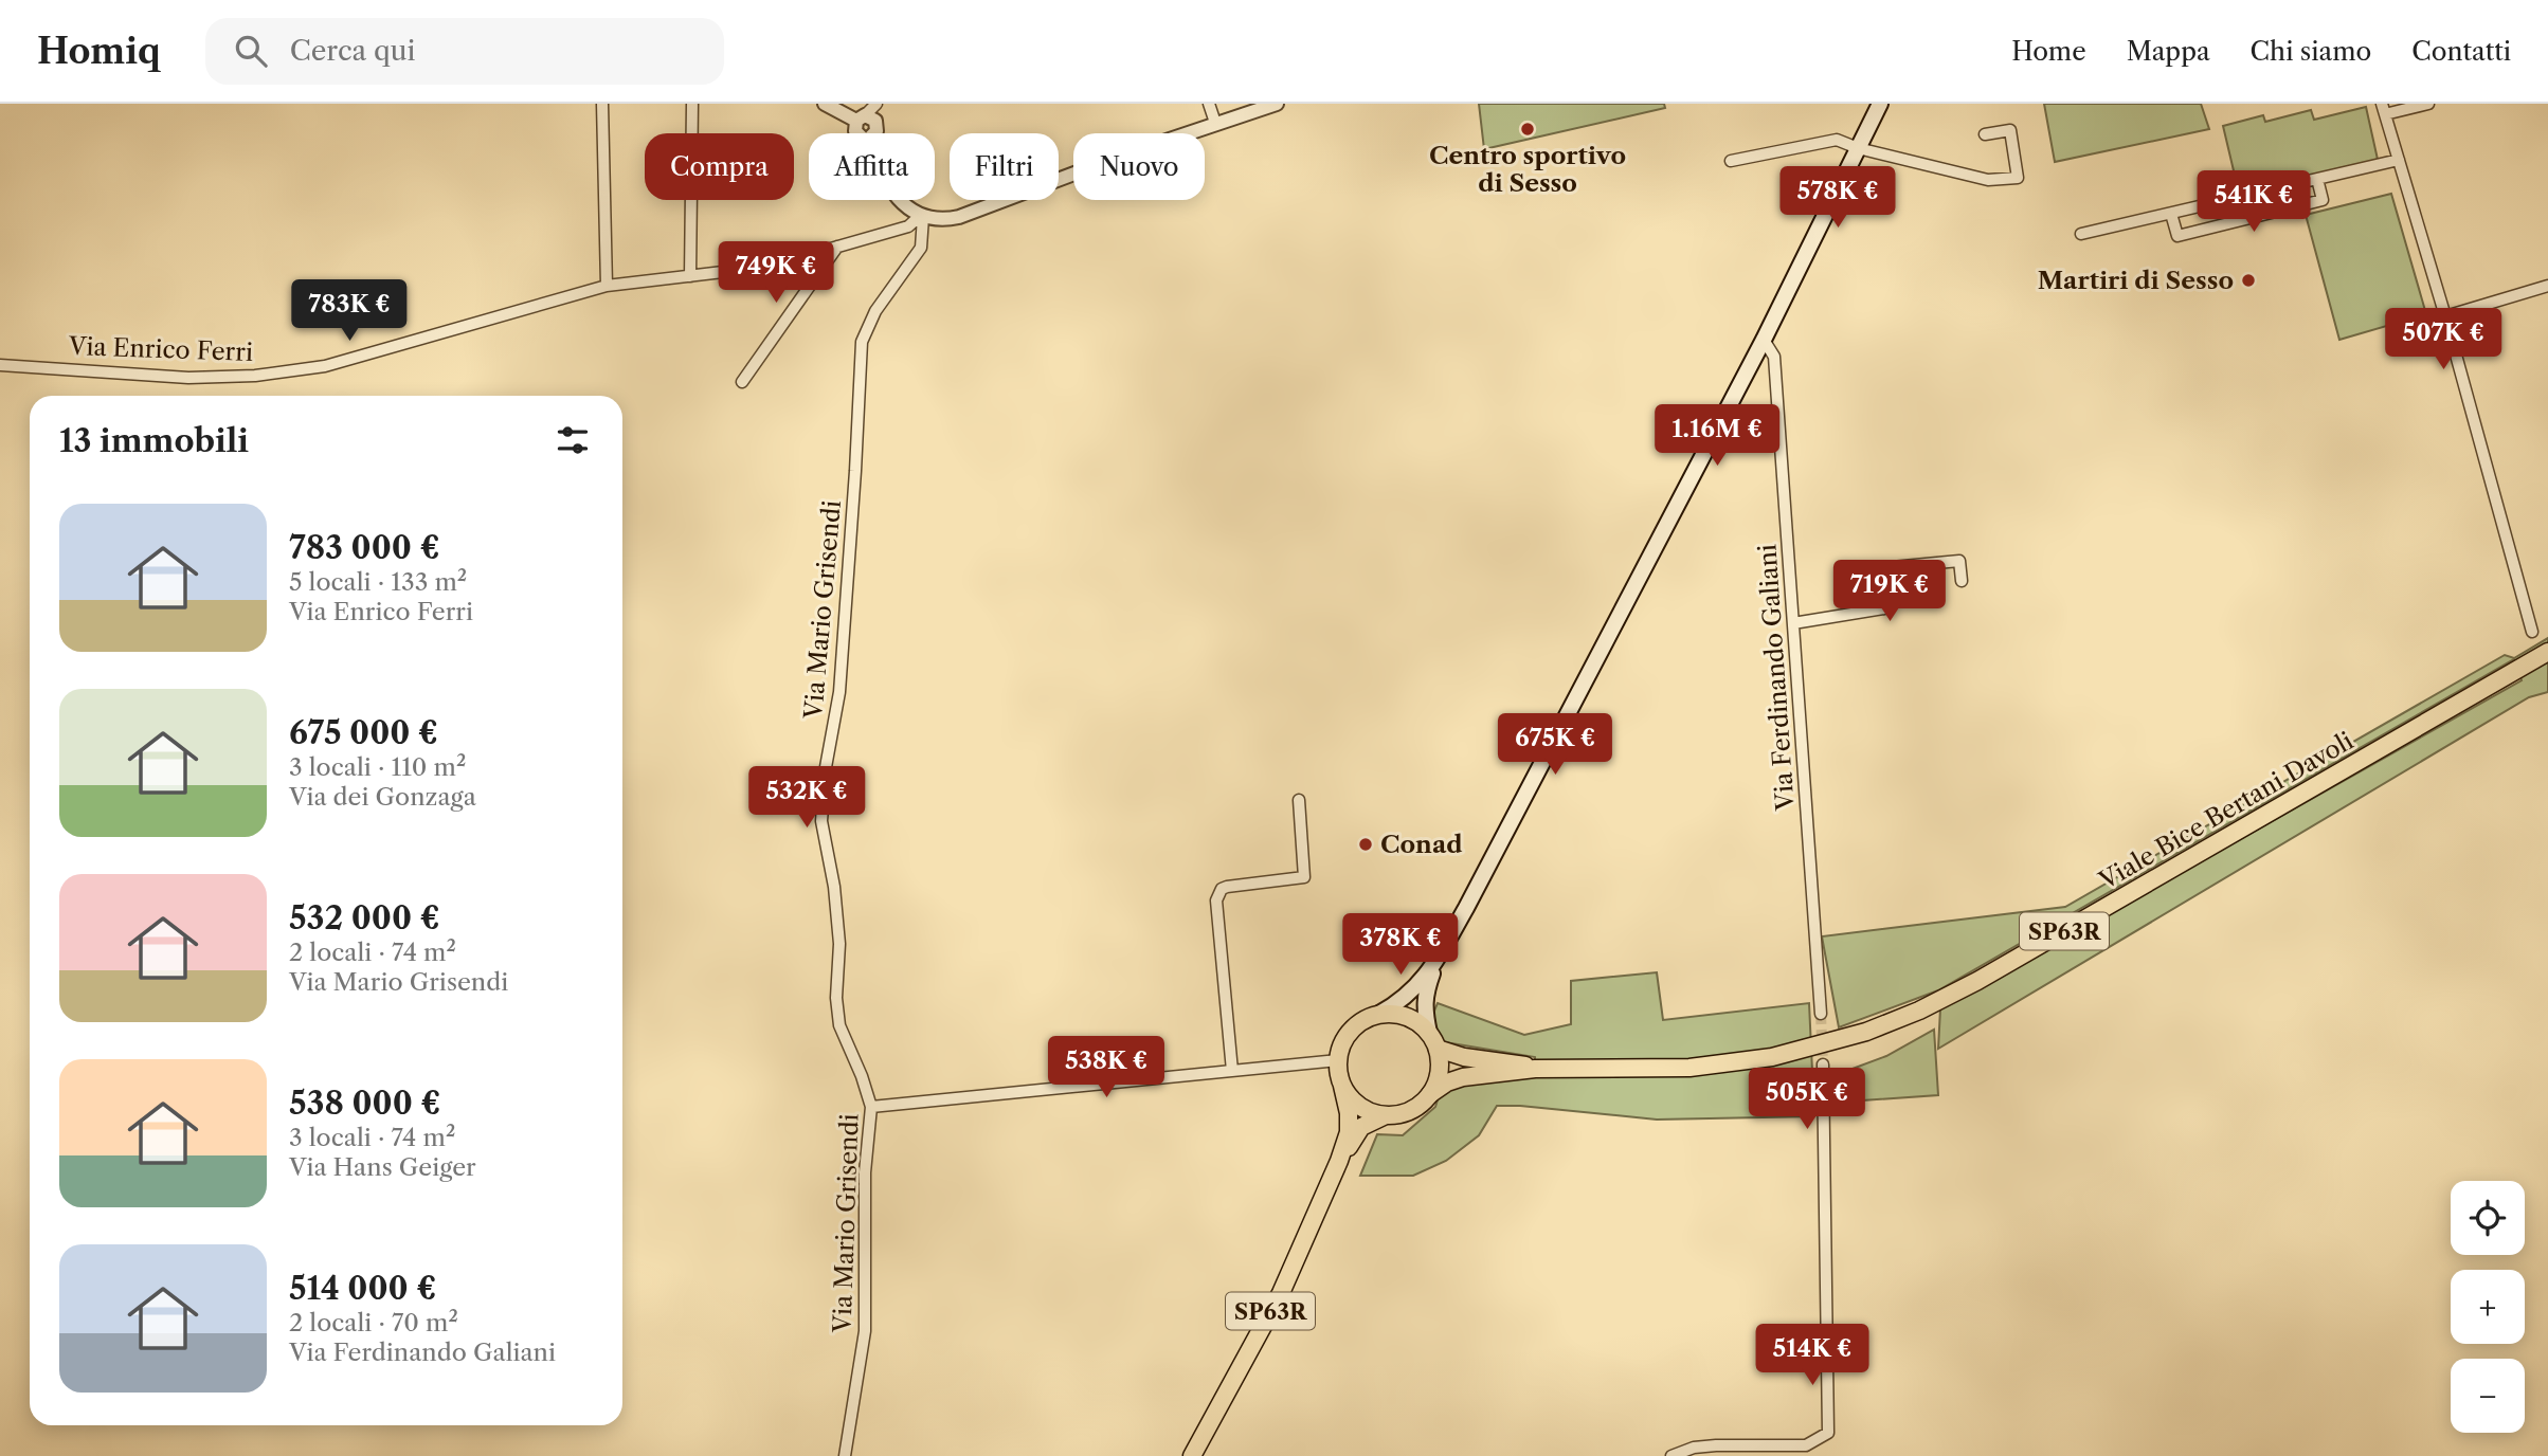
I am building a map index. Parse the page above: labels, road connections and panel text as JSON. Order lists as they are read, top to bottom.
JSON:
{
  "streets": {
    "main road": ["Viale Bice Bertani Davoli", "SP63R"],
    "street": ["Via Enrico Ferri", "Via Mario Grisendi", "Via Ferdinando Galiani"]
  },
  "crossings": [
    ["Via Enrico Ferri", "Via Mario Grisendi"],
    ["Viale Bice Bertani Davoli", "SP63R"]
  ],
  "places": ["Centro sportivo di Sesso", "Martiri di Sesso", "Conad"],
  "page": {
    "header": "Homiq",
    "search": "Cerca qui",
    "nav": [
      "Home",
      "Mappa",
      "Chi siamo",
      "Contatti"
    ],
    "chip": [
      "Compra",
      "Affitta",
      "Filtri",
      "Nuovo"
    ],
    "price": [
      "578K €",
      "541K €",
      "749K €",
      "783K €",
      "507K €",
      "1.16M €",
      "719K €",
      "675K €",
      "532K €",
      "378K €",
      "538K €",
      "505K €",
      "514K €"
    ],
    "heading": "13 immobili",
    "list": [
      {
        "name": "783 000 €",
        "note": "5 locali · 133 m² · Via Enrico Ferri"
      },
      {
        "name": "675 000 €",
        "note": "3 locali · 110 m² · Via dei Gonzaga"
      },
      {
        "name": "532 000 €",
        "note": "2 locali · 74 m² · Via Mario Grisendi"
      },
      {
        "name": "538 000 €",
        "note": "3 locali · 74 m² · Via Hans Geiger"
      },
      {
        "name": "514 000 €",
        "note": "2 locali · 70 m² · Via Ferdinando Galiani"
      }
    ],
    "map_buttons": ["+", "−"]
  }
}
